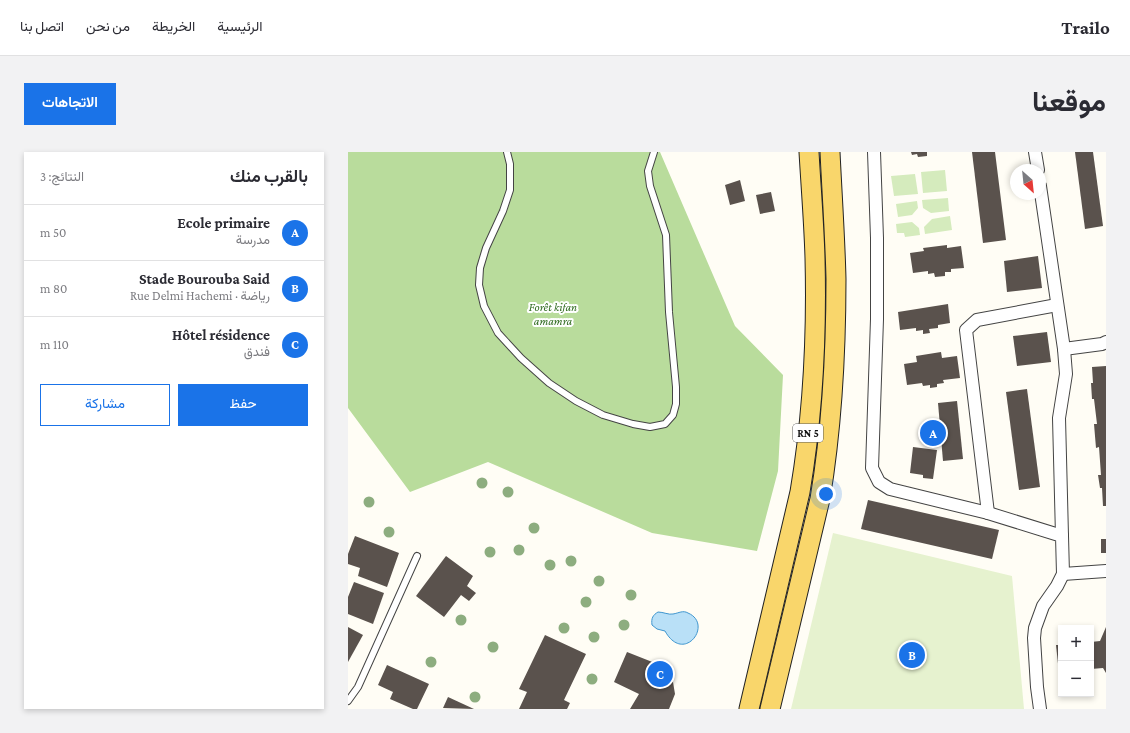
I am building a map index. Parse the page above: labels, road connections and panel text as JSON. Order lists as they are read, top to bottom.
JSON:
{
  "streets": {
    "main road": ["RN 5"]
  },
  "parks": ["Forêt kifan amamra"],
  "north": "bottom right",
  "page": {
    "header": "Trailo",
    "nav": [
      "الرئيسية",
      "الخريطة",
      "من نحن",
      "اتصل بنا"
    ],
    "title": "موقعنا",
    "buttons": [
      "الاتجاهات",
      ["حفظ", "مشاركة"]
    ],
    "heading": ["بالقرب منك", "النتائج: 3"],
    "list": [
      {
        "mark": "A",
        "name": "Ecole primaire",
        "note": "مدرسة",
        "value": "50 m"
      },
      {
        "mark": "B",
        "name": "Stade Bourouba Said",
        "note": "رياضة · Rue Delmi Hachemi",
        "value": "80 m"
      },
      {
        "mark": "C",
        "name": "Hôtel résidence",
        "note": "فندق",
        "value": "110 m"
      }
    ],
    "pins": ["A", "B", "C"],
    "map_buttons": ["+", "−"]
  }
}
